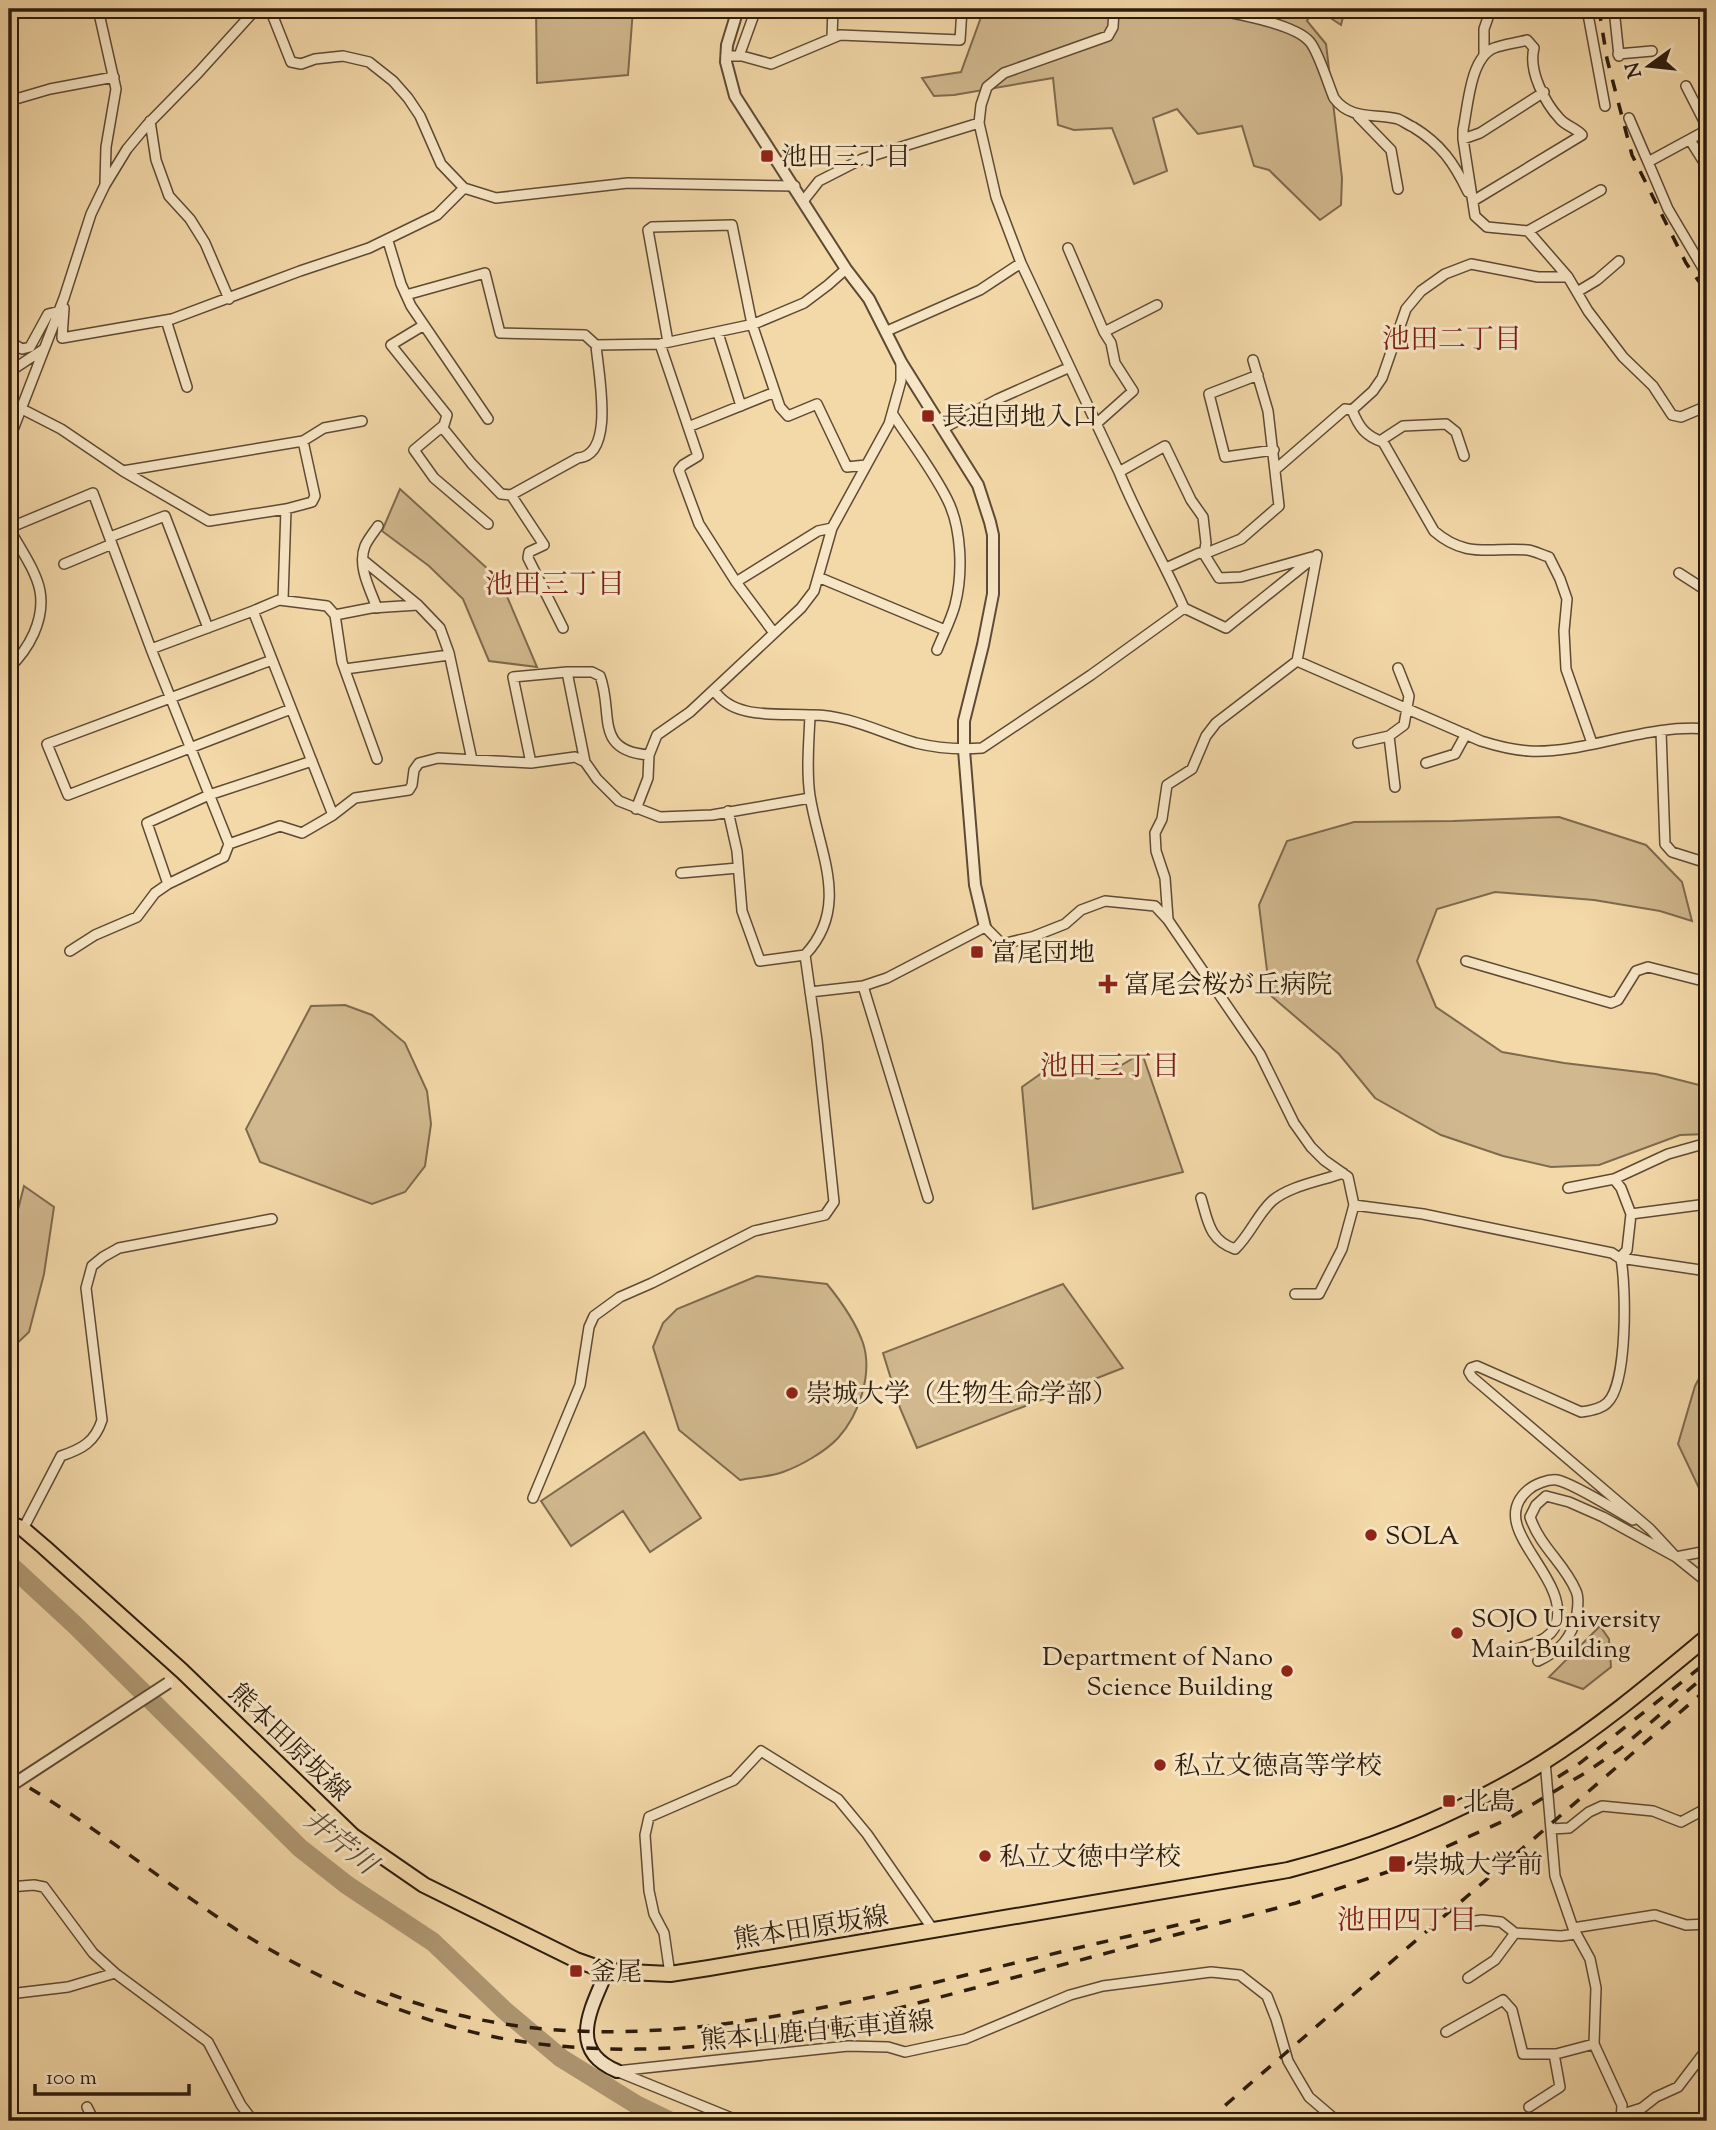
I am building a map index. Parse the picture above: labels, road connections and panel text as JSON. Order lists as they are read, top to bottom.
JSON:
{
  "streets": {
    "main road": ["熊本田原坂線"],
    "street": ["熊本山鹿自転車道線"]
  },
  "districts": [
    "池田二丁目",
    "池田三丁目",
    "池田三丁目",
    "池田四丁目"
  ],
  "water": ["井芹川"],
  "places": {
    "transit": [
      "池田三丁目",
      "長迫団地入口",
      "富尾団地",
      "北島",
      "崇城大学前",
      "釜尾"
    ],
    "health": ["富尾会桜が丘病院"],
    "other": [
      "崇城大学（生物生命学部）",
      "SOLA",
      "SOJO University Main Building",
      "Department of Nano Science Building",
      "私立文徳高等学校",
      "私立文徳中学校"
    ]
  },
  "scale_bar": "100 m",
  "north": "left"
}
